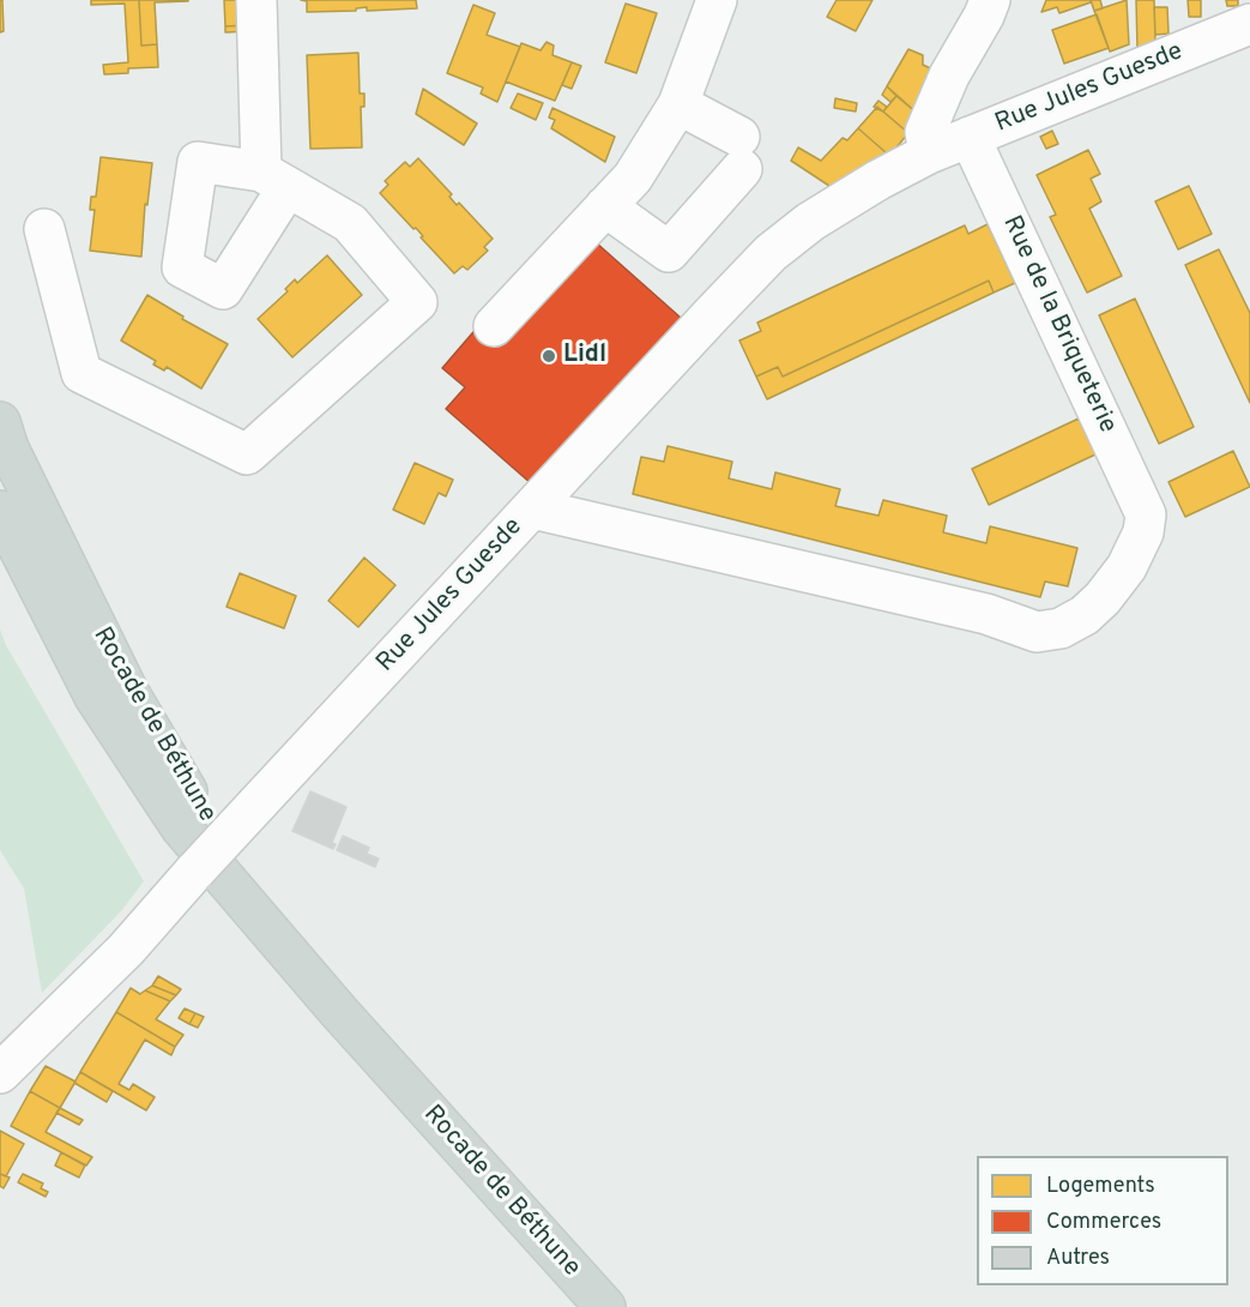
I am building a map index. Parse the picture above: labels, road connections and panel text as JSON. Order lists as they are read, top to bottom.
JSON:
{
  "streets": {
    "main road": ["Rocade de Béthune"],
    "street": ["Rue Jules Guesde", "Rue de la Briqueterie"]
  },
  "crossings": [
    ["Rue Jules Guesde", "Rue de la Briqueterie"]
  ],
  "places": ["Lidl"],
  "legend": ["Logements", "Commerces", "Autres"]
}
